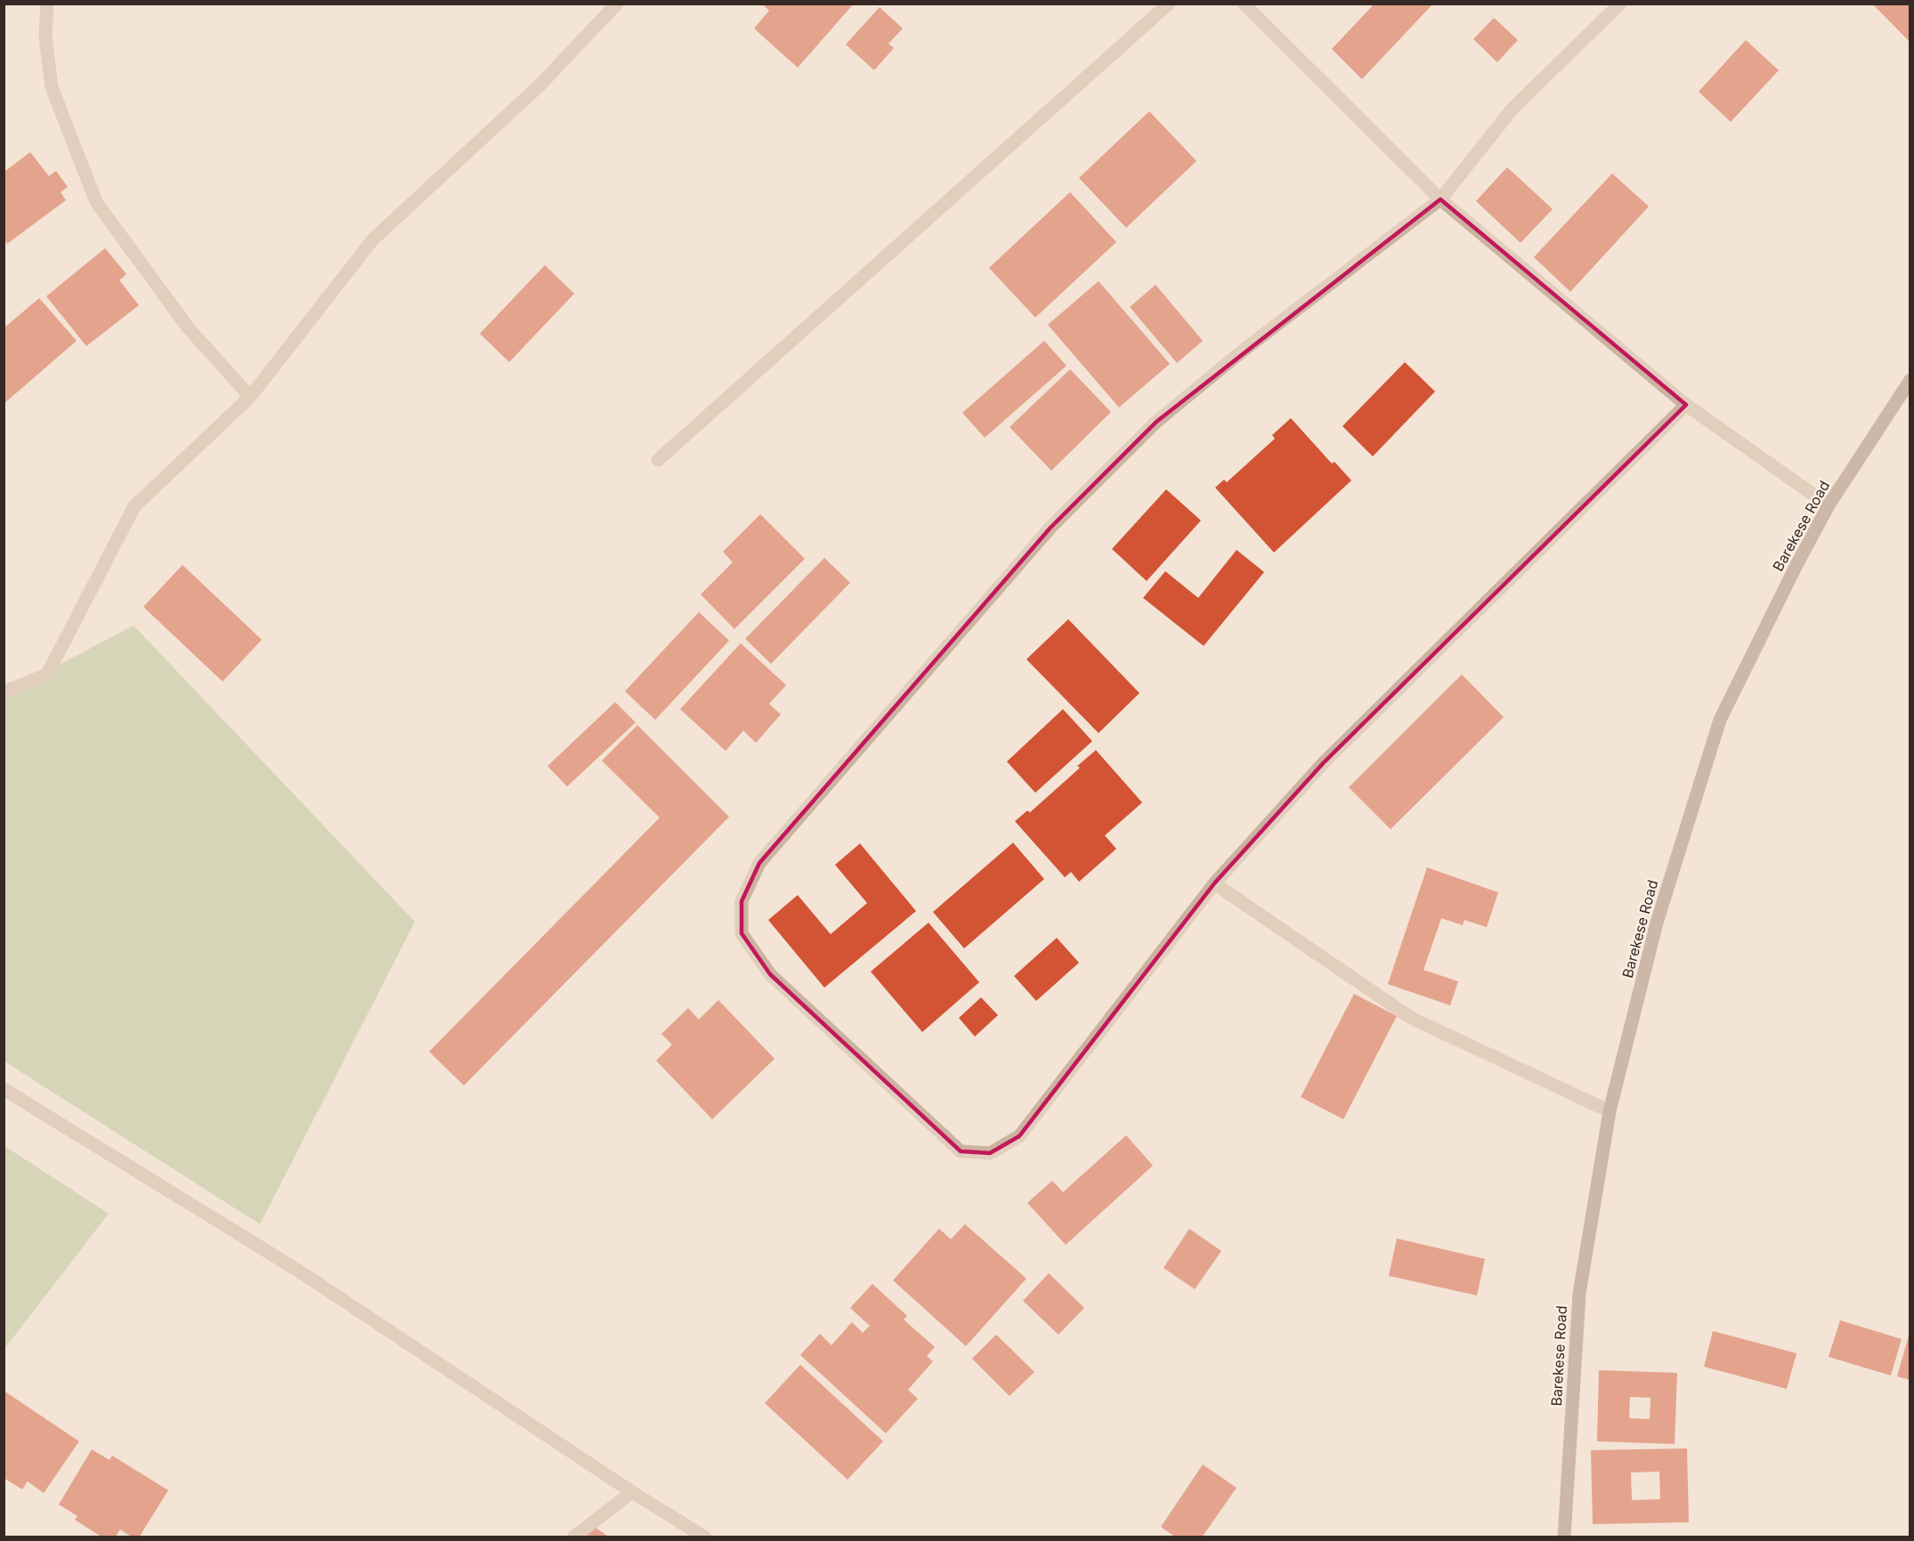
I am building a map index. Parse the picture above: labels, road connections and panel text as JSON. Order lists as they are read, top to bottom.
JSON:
{
  "streets": {
    "main road": ["Barekese Road"]
  }
}
